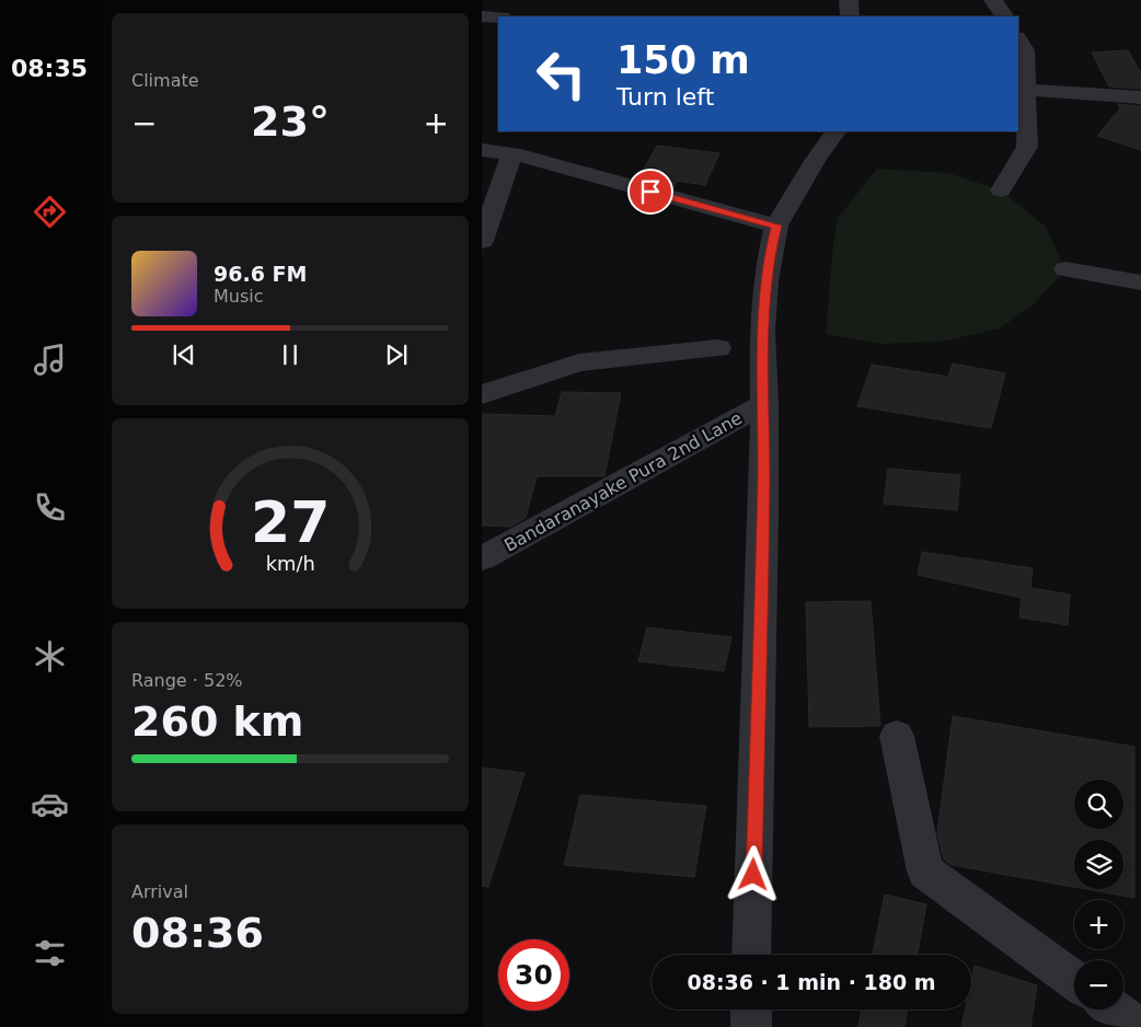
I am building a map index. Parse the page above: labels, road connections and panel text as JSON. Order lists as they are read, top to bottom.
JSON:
{
  "streets": {
    "street": ["Bandaranayake Pura 2nd Lane"]
  },
  "page": {
    "tabs": "08:35",
    "tile": [
      "Climate",
      ["Range · 52%", "260 km"],
      ["Arrival", "08:36"]
    ],
    "turn": ["150 m", "Turn left"],
    "heat": ["−", "23°", "+"],
    "song": ["96.6 FM", "Music"],
    "map_buttons": ["+", "−"],
    "limit": "30",
    "trip": "08:36 · 1 min · 180 m",
    "gauge": ["27", "km/h"]
  }
}
